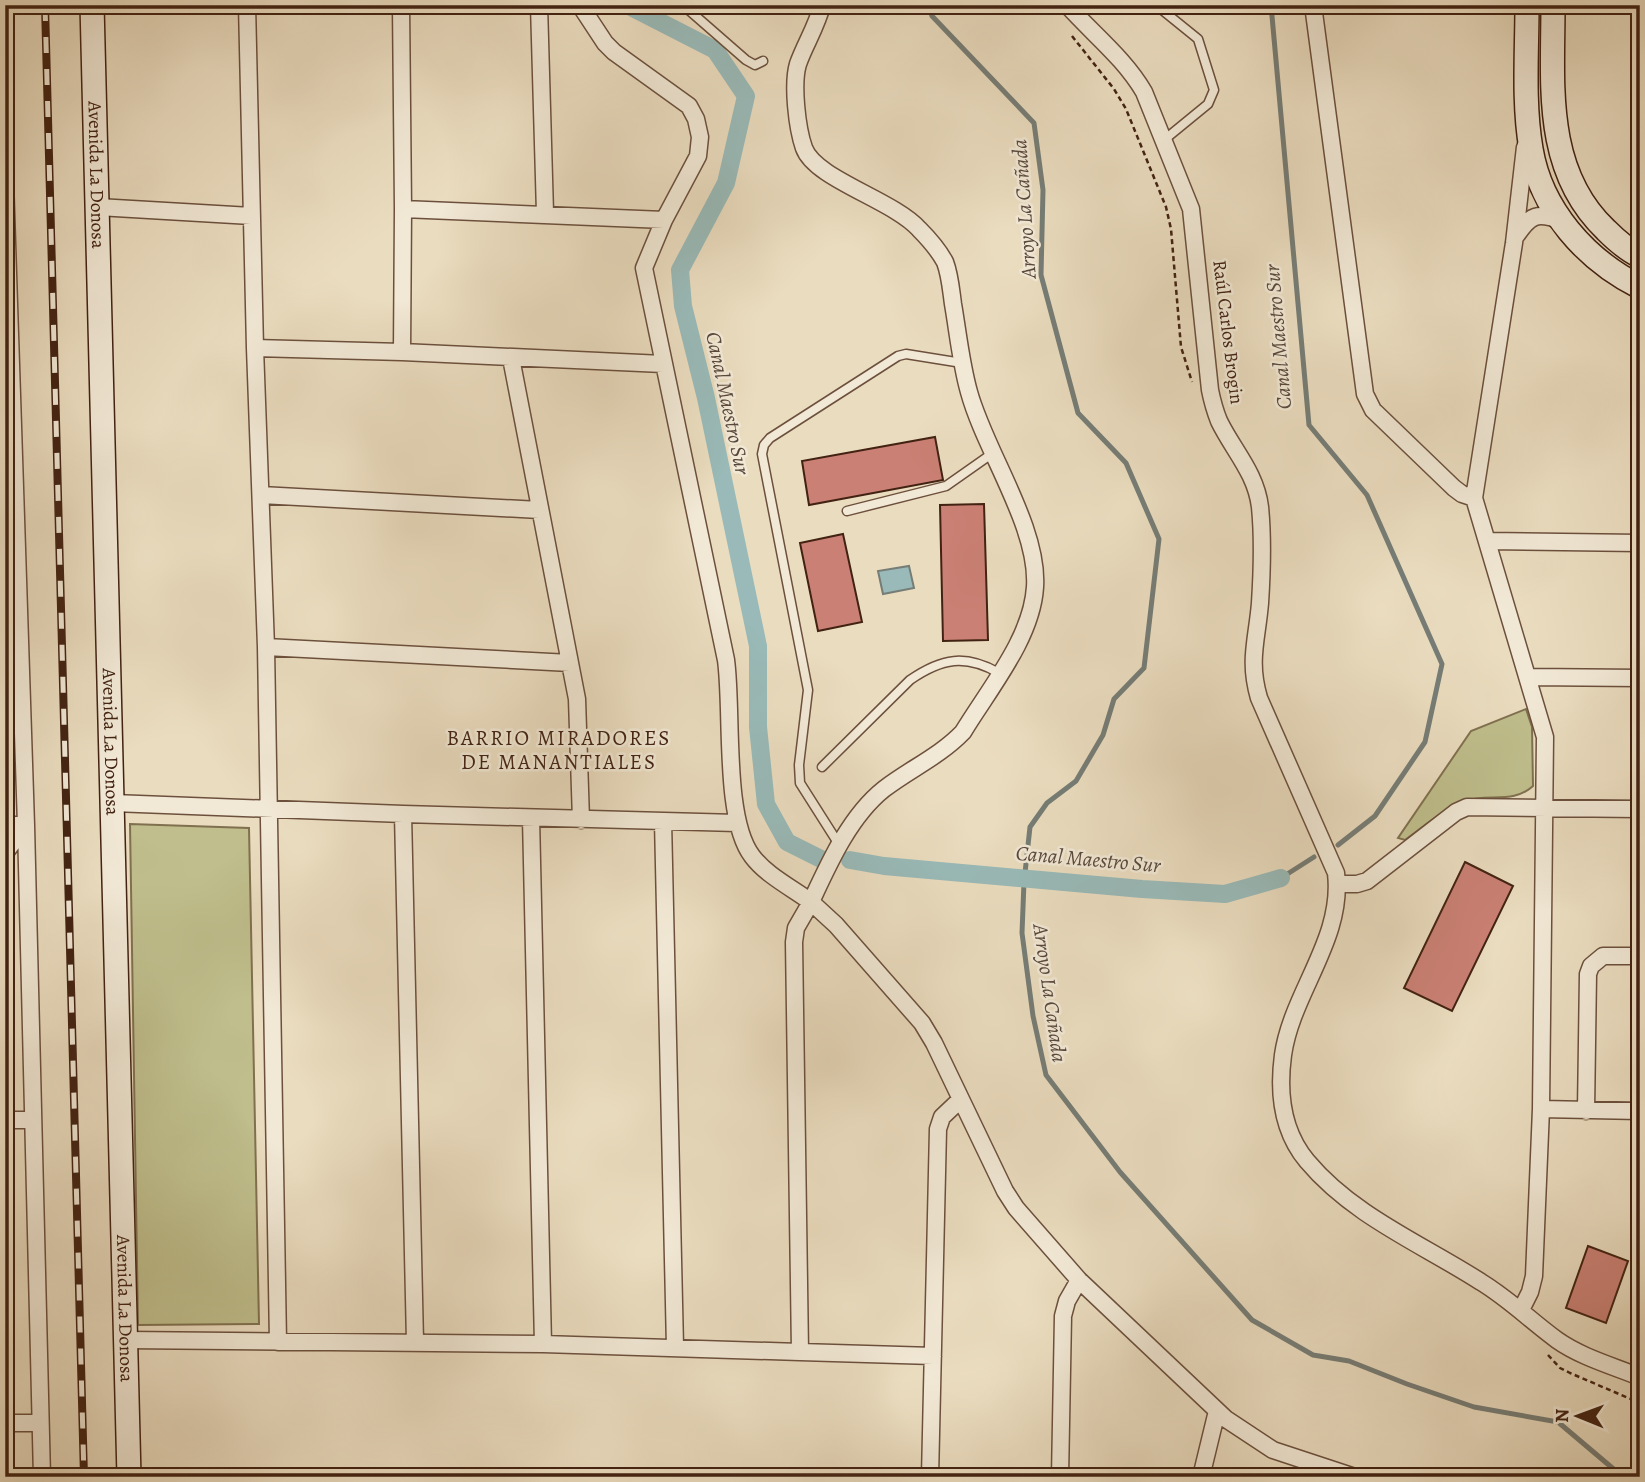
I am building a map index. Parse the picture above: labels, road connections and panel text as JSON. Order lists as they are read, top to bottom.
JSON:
{
  "streets": {
    "main road": ["Avenida La Donosa"],
    "street": ["Raúl Carlos Brogin"]
  },
  "districts": ["BARRIO MIRADORES DE MANANTIALES"],
  "water": ["Arroyo La Cañada", "Canal Maestro Sur"],
  "north": "left"
}
